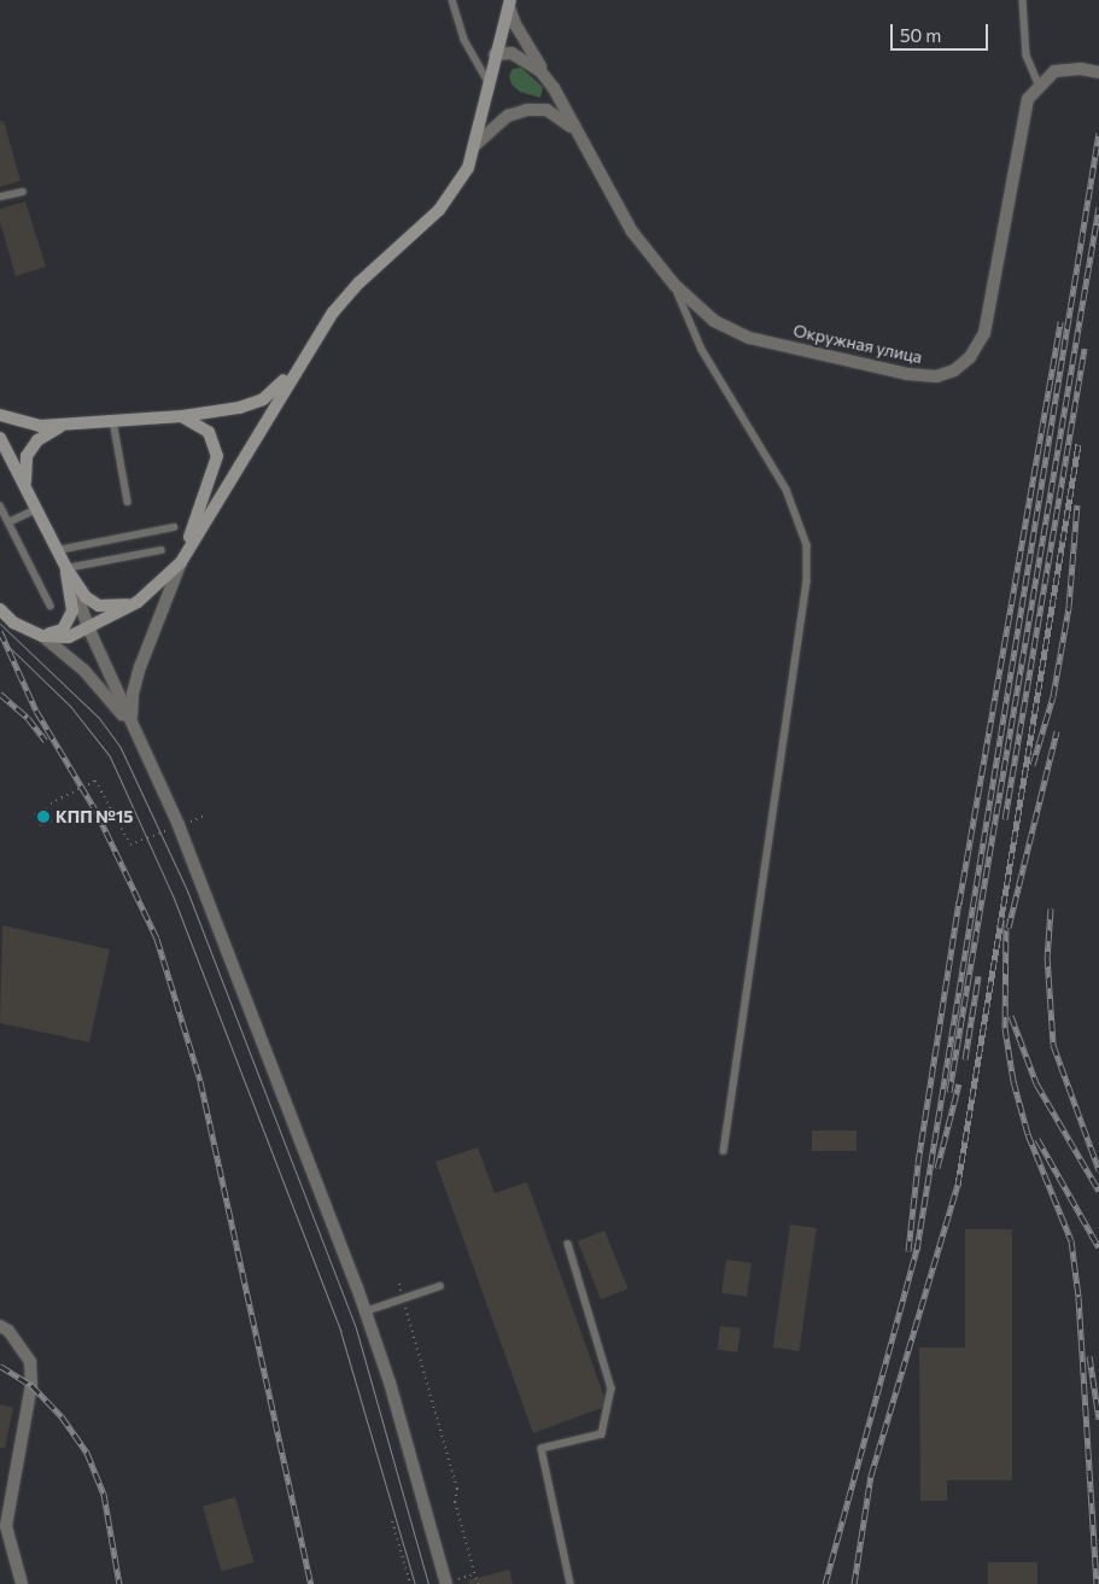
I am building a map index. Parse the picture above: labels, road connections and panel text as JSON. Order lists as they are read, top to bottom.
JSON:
{
  "streets": {
    "street": ["Окружная улица"]
  },
  "places": ["КПП №15"],
  "scale_bar": "50 m"
}
